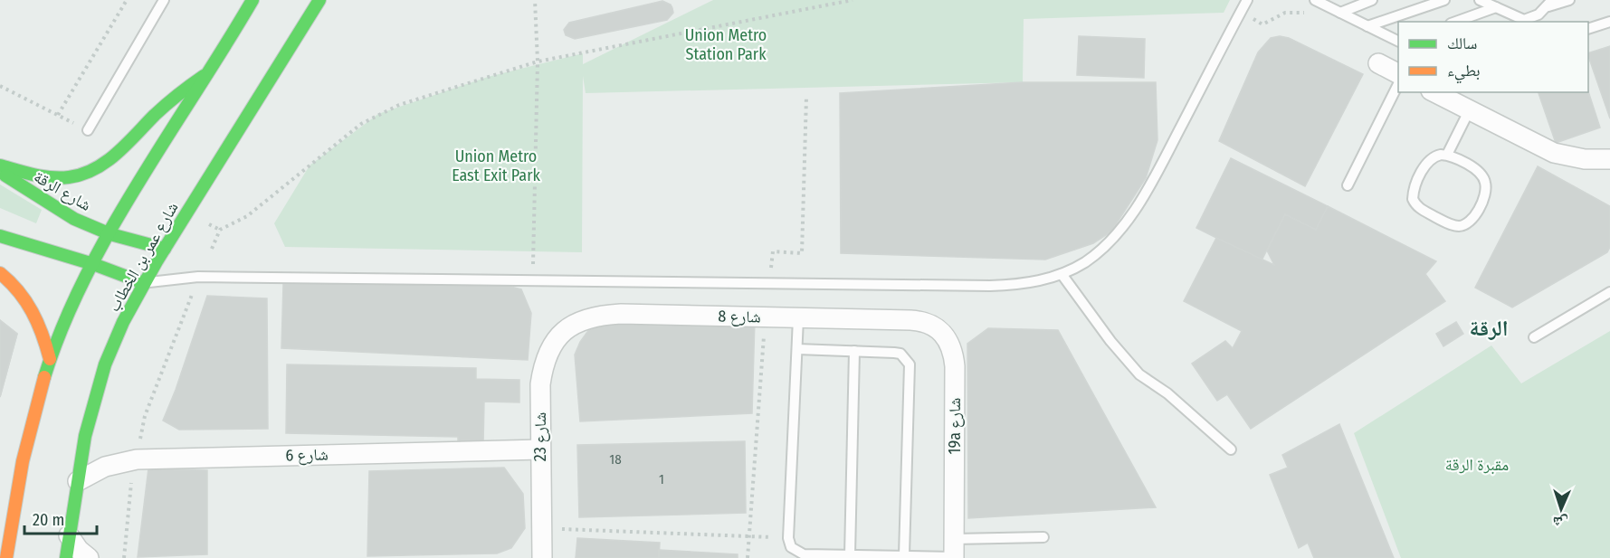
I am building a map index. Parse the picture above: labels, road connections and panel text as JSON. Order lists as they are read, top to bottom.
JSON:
{
  "streets": {
    "main road": ["شارع الرقة", "شارع عمر بن الخطاب"],
    "street": [
      "شارع 8",
      "19a شارع",
      "شارع 23",
      "شارع 6"
    ]
  },
  "crossings": [
    ["شارع الرقة", "شارع عمر بن الخطاب"],
    ["شارع عمر بن الخطاب", "شارع 6"],
    ["شارع 8", "19a شارع"],
    ["شارع 8", "شارع 23"],
    ["شارع 23", "شارع 6"]
  ],
  "districts": ["الرقة"],
  "parks": ["Union Metro Station Park", "Union Metro East Exit Park", "مقبرة الرقة"],
  "house_numbers": ["18", "1"],
  "legend": ["سالك", "بطيء"],
  "scale_bar": "20 m",
  "north": "bottom"
}
